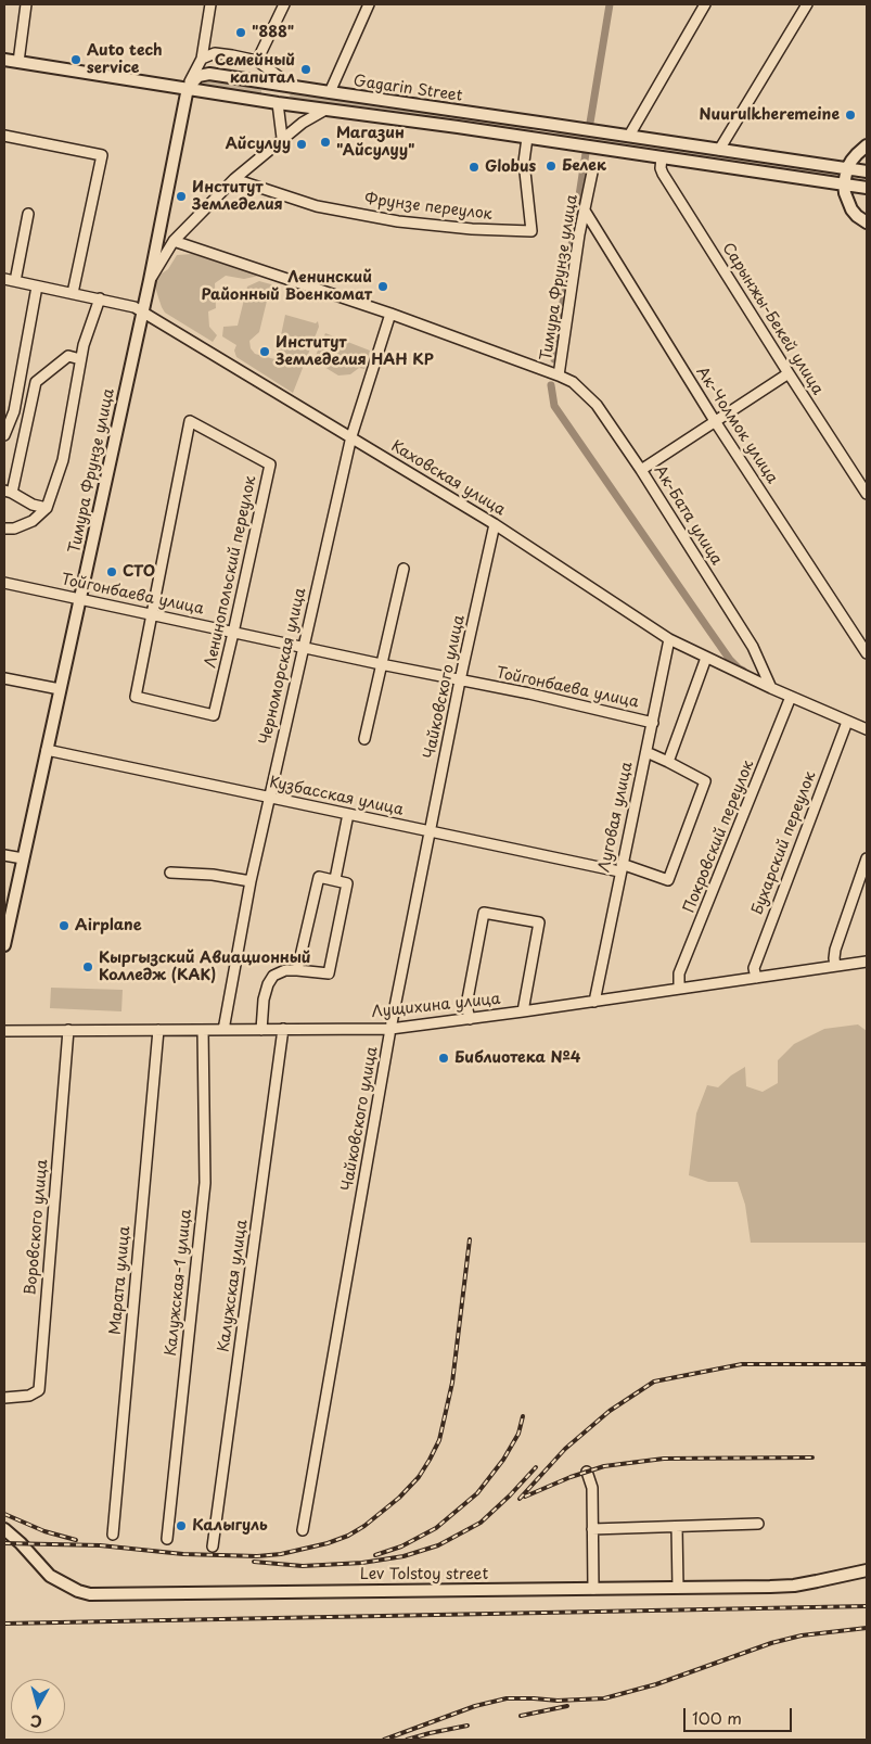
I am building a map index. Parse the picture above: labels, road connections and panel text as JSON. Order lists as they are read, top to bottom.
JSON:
{
  "streets": {
    "main road": ["Gagarin Street", "Тимура Фрунзе улица", "Lev Tolstoy street"],
    "street": [
      "Фрунзе переулок",
      "Сарынжы-Бекей улица",
      "Ак-Чолмок улица",
      "Каховская улица",
      "Ак-Бата улица",
      "Ленинопольский переулок",
      "Тойгонбаева улица",
      "Черноморская улица",
      "Чайковского улица",
      "Кузбасская улица",
      "Луговая улица",
      "Покровский переулок",
      "Бухарский переулок",
      "Лущихина улица",
      "Воровского улица",
      "Марата улица",
      "Калужская-1 улица",
      "Калужская улица"
    ]
  },
  "crossings": [
    ["Gagarin Street", "Фрунзе переулок"],
    ["Gagarin Street", "Тимура Фрунзе улица"],
    ["Gagarin Street", "Сарынжы-Бекей улица"],
    ["Тимура Фрунзе улица", "Ак-Чолмок улица"],
    ["Тимура Фрунзе улица", "Каховская улица"],
    ["Тимура Фрунзе улица", "Ак-Бата улица"],
    ["Тимура Фрунзе улица", "Тойгонбаева улица"],
    ["Тимура Фрунзе улица", "Черноморская улица"],
    ["Тимура Фрунзе улица", "Кузбасская улица"],
    ["Каховская улица", "Ак-Бата улица"],
    ["Каховская улица", "Черноморская улица"],
    ["Каховская улица", "Чайковского улица"],
    ["Каховская улица", "Луговая улица"],
    ["Каховская улица", "Покровский переулок"],
    ["Каховская улица", "Бухарский переулок"],
    ["Ленинопольский переулок", "Тойгонбаева улица"],
    ["Тойгонбаева улица", "Черноморская улица"],
    ["Тойгонбаева улица", "Чайковского улица"],
    ["Тойгонбаева улица", "Луговая улица"],
    ["Черноморская улица", "Кузбасская улица"],
    ["Черноморская улица", "Лущихина улица"],
    ["Чайковского улица", "Кузбасская улица"],
    ["Чайковского улица", "Лущихина улица"],
    ["Кузбасская улица", "Луговая улица"],
    ["Луговая улица", "Лущихина улица"],
    ["Покровский переулок", "Лущихина улица"],
    ["Бухарский переулок", "Лущихина улица"],
    ["Лущихина улица", "Воровского улица"],
    ["Лущихина улица", "Марата улица"],
    ["Лущихина улица", "Калужская-1 улица"],
    ["Лущихина улица", "Калужская улица"]
  ],
  "places": [
    "\"888\"",
    "Auto tech service",
    "Семейный капитал",
    "Nuurulkheremeine",
    "Магазин \"Айсулуу\"",
    "Айсулуу",
    "Белек",
    "Globus",
    "Институт Земледелия",
    "Ленинский Районный Военкомат",
    "Институт Земледелия НАН КР",
    "СТО",
    "Airplane",
    "Кыргызский Авиационный Колледж (КАК)",
    "Библиотека №4",
    "Калыгуль"
  ],
  "scale_bar": "100 m",
  "north": "bottom"
}
